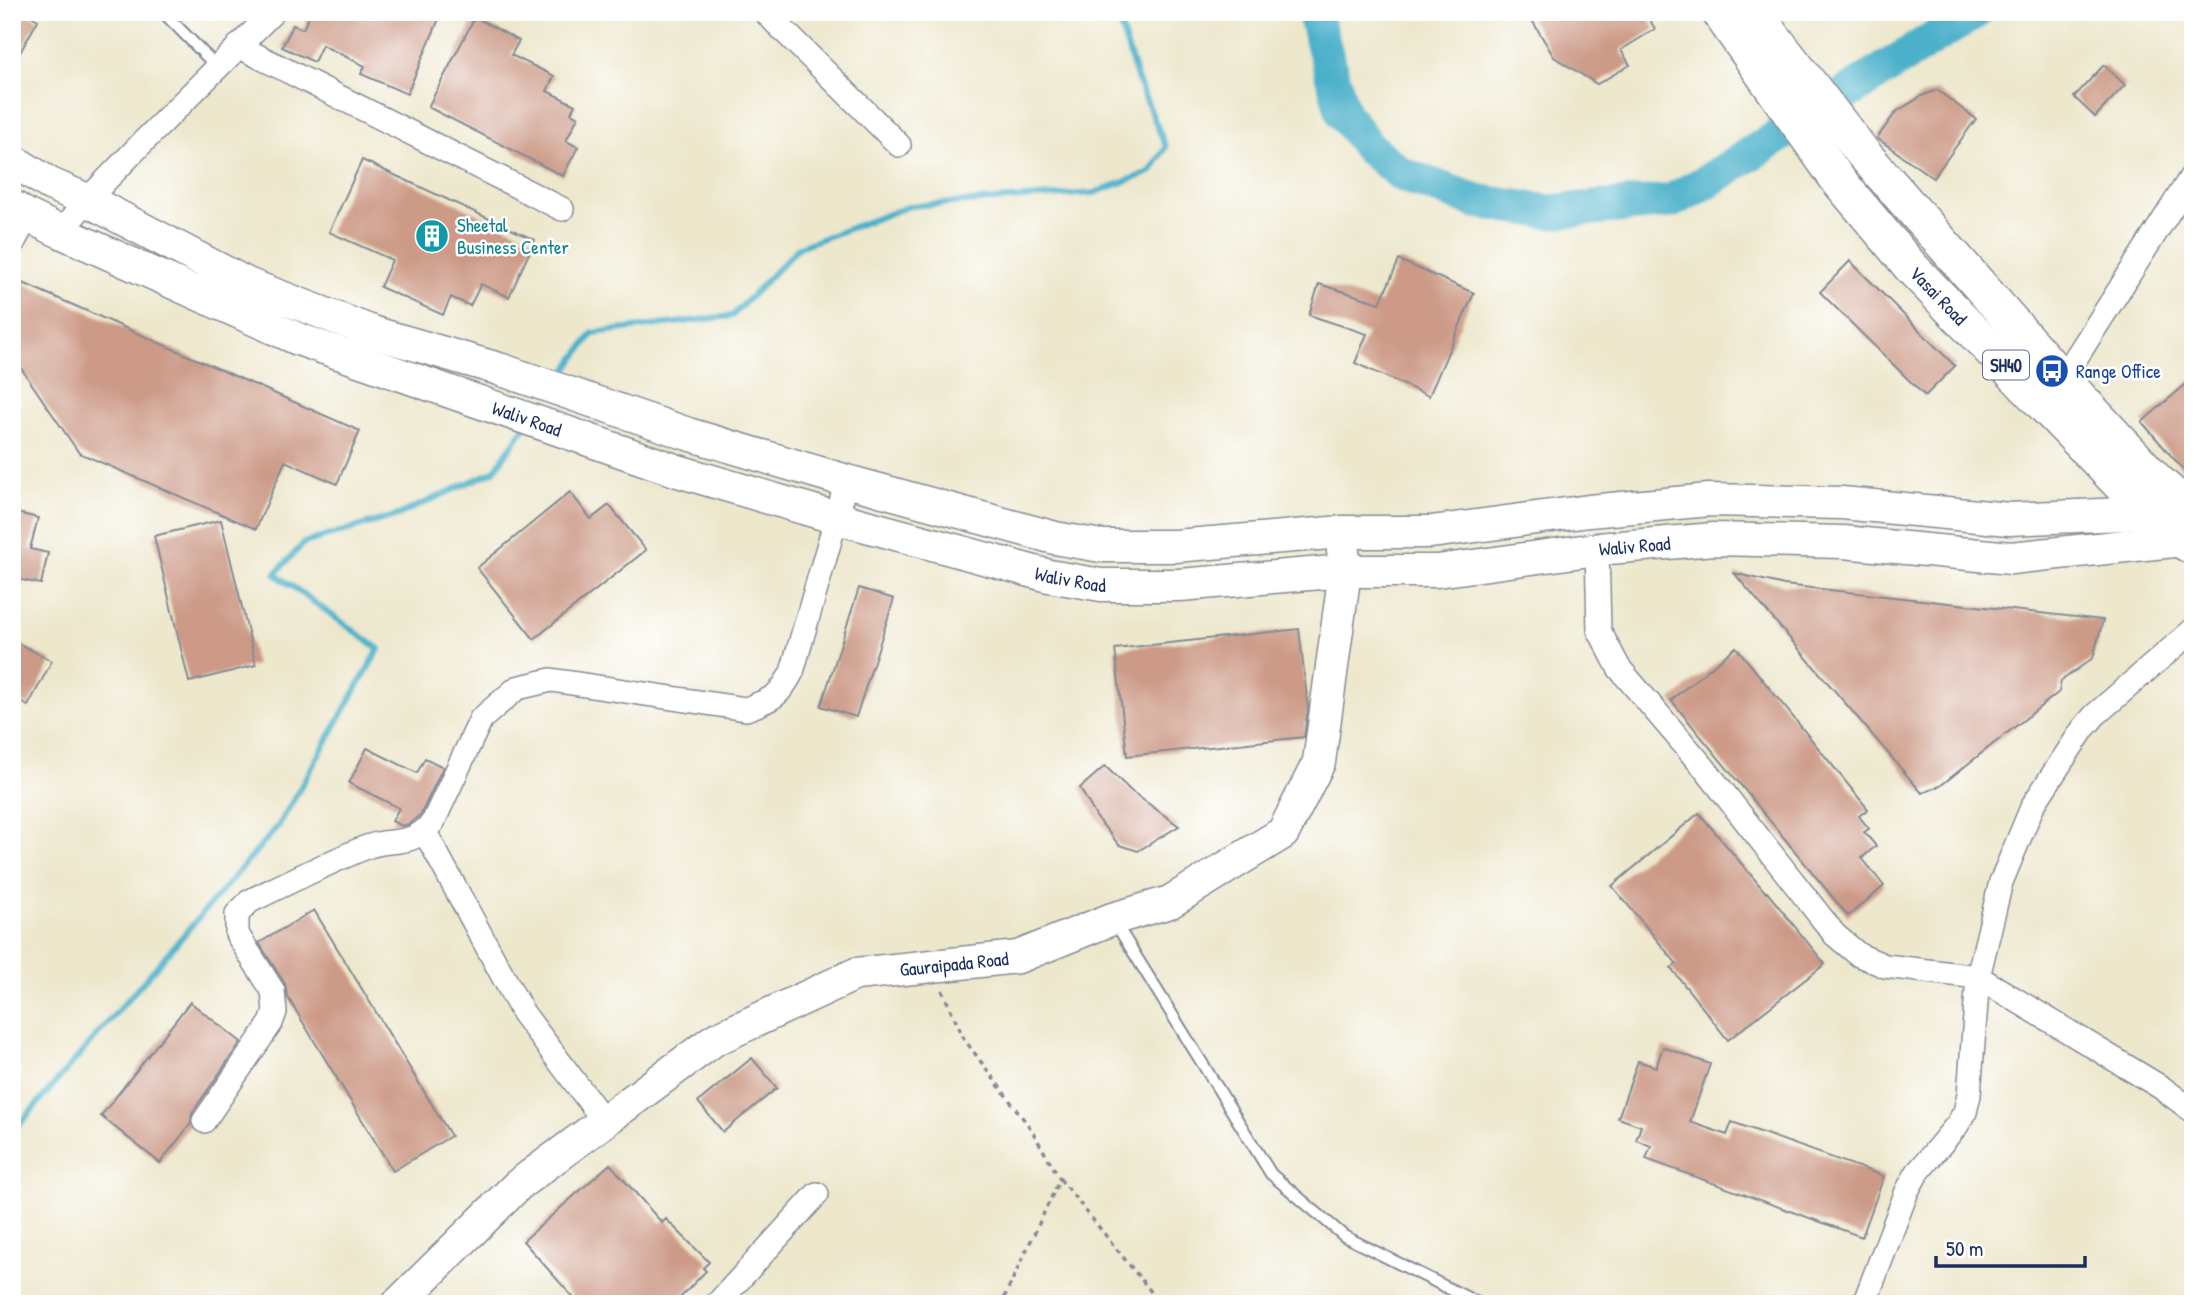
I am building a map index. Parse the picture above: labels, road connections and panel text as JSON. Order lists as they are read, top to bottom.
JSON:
{
  "streets": {
    "main road": [
      "Vasai Road",
      "SH40",
      "Waliv Road",
      "Gauraipada Road"
    ]
  },
  "crossings": [
    ["Vasai Road", "Waliv Road"],
    ["Waliv Road", "Gauraipada Road"]
  ],
  "places": {
    "building": ["Sheetal Business Center"],
    "bus stop": ["Range Office"]
  },
  "scale_bar": "50 m"
}
